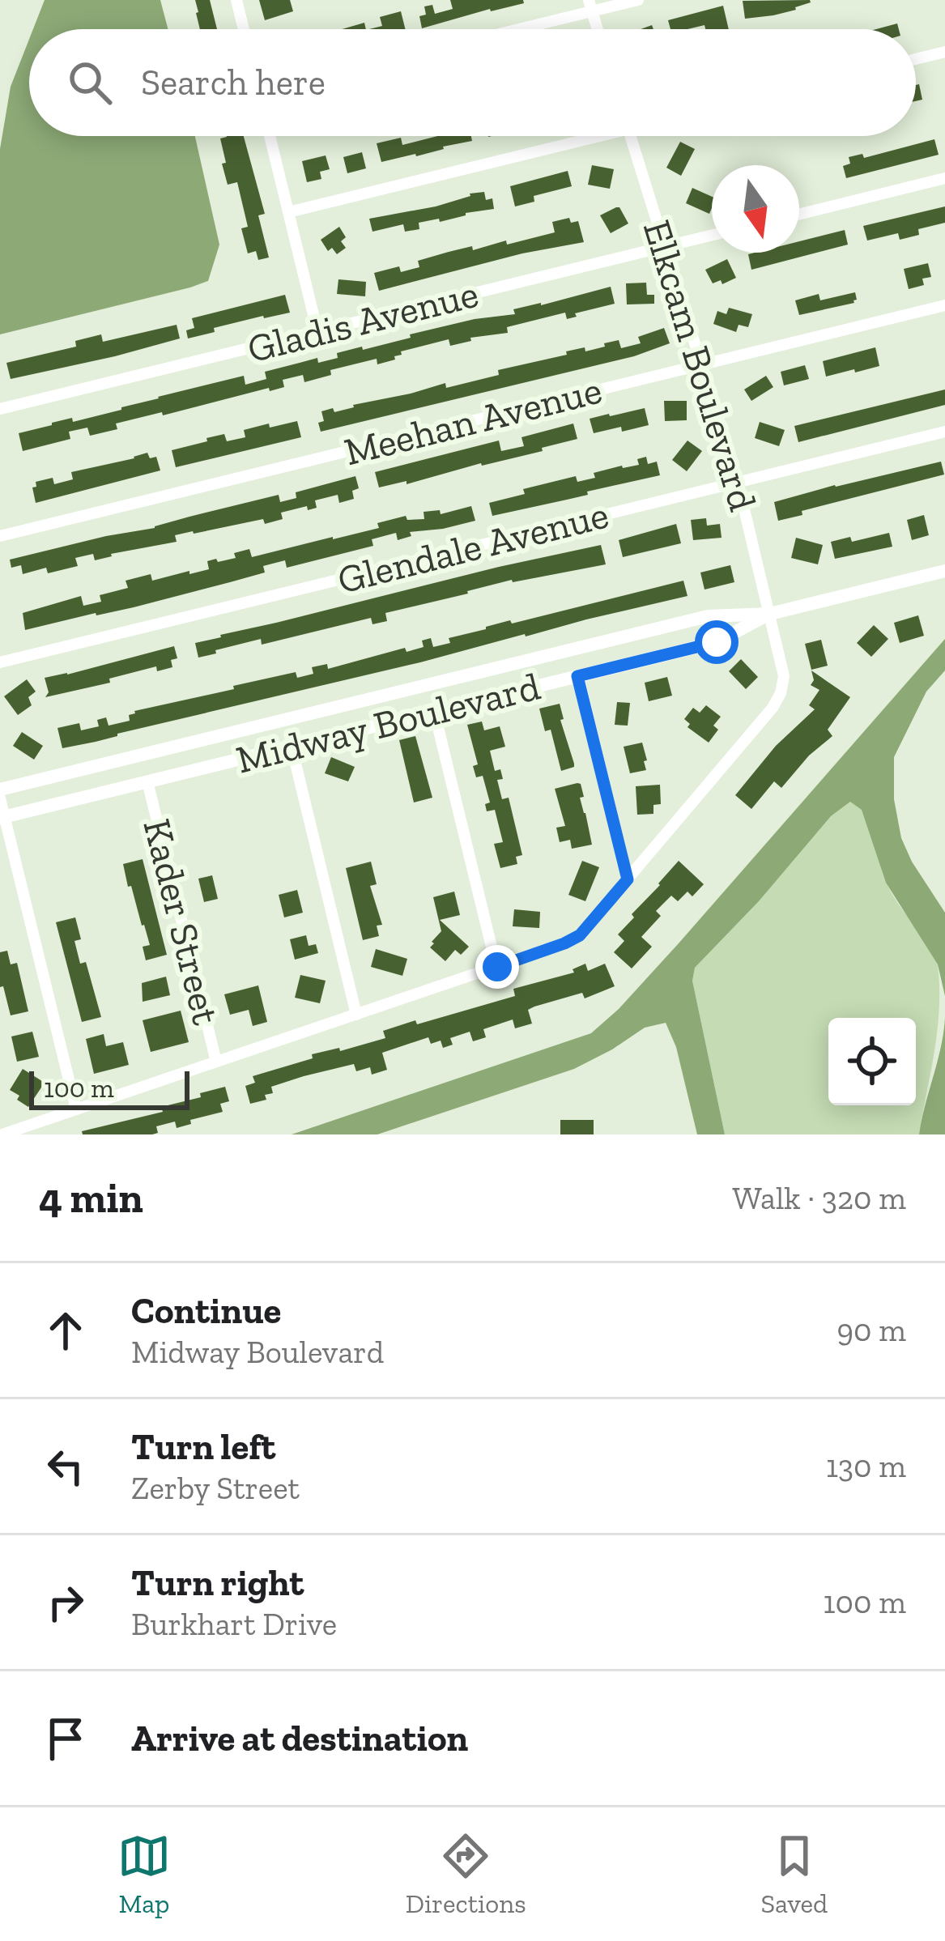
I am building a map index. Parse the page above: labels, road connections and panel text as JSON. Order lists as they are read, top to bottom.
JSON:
{
  "streets": {
    "street": [
      "Gladis Avenue",
      "Elkcam Boulevard",
      "Meehan Avenue",
      "Glendale Avenue",
      "Midway Boulevard",
      "Kader Street"
    ]
  },
  "crossings": [
    ["Gladis Avenue", "Elkcam Boulevard"],
    ["Elkcam Boulevard", "Meehan Avenue"],
    ["Elkcam Boulevard", "Glendale Avenue"],
    ["Elkcam Boulevard", "Midway Boulevard"],
    ["Elkcam Boulevard", "Kader Street"],
    ["Midway Boulevard", "Kader Street"]
  ],
  "scale_bar": "100 m",
  "north": "bottom",
  "page": {
    "search": "Search here",
    "scale": "100 m",
    "heading": ["4 min", "Walk · 320 m"],
    "list": [
      ["Continue", "Midway Boulevard", "90 m"],
      ["Turn left", "Zerby Street", "130 m"],
      ["Turn right", "Burkhart Drive", "100 m"],
      "Arrive at destination"
    ],
    "nav": ["Map", "Directions", "Saved"]
  }
}
